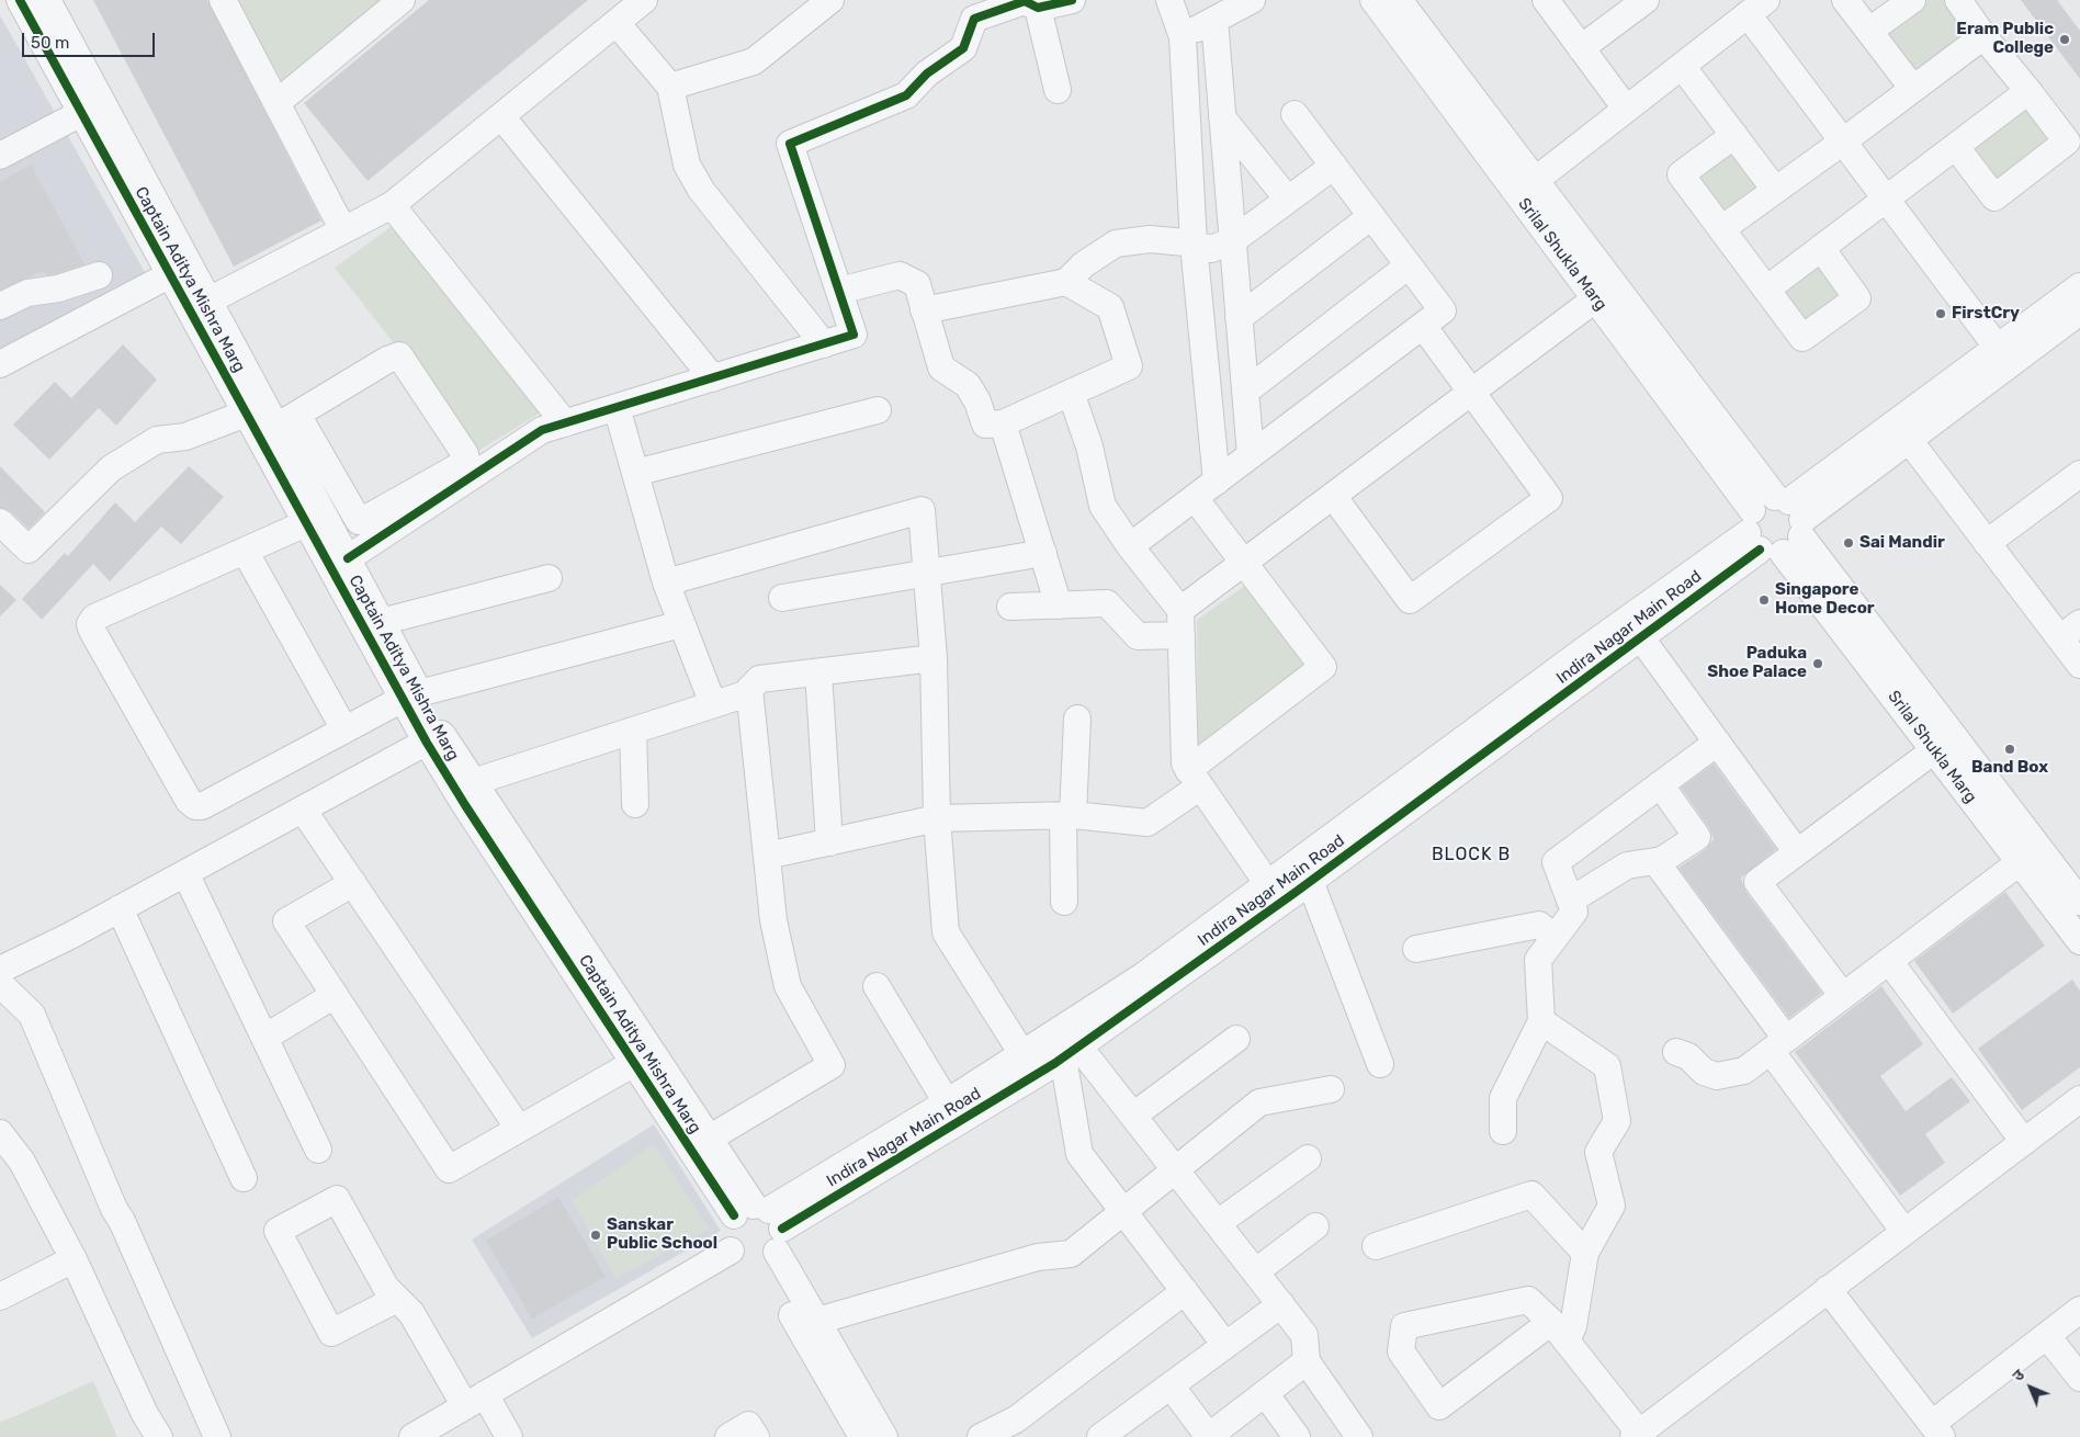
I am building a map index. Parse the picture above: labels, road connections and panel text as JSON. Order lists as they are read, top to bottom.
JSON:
{
  "streets": {
    "street": ["Srilal Shukla Marg", "Captain Aditya Mishra Marg", "Indira Nagar Main Road"]
  },
  "crossings": [
    ["Srilal Shukla Marg", "Indira Nagar Main Road"],
    ["Captain Aditya Mishra Marg", "Indira Nagar Main Road"]
  ],
  "districts": ["BLOCK B"],
  "places": [
    "Eram Public College",
    "FirstCry",
    "Sai Mandir",
    "Singapore Home Decor",
    "Paduka Shoe Palace",
    "Band Box",
    "Sanskar Public School"
  ],
  "scale_bar": "50 m",
  "north": "top left"
}
